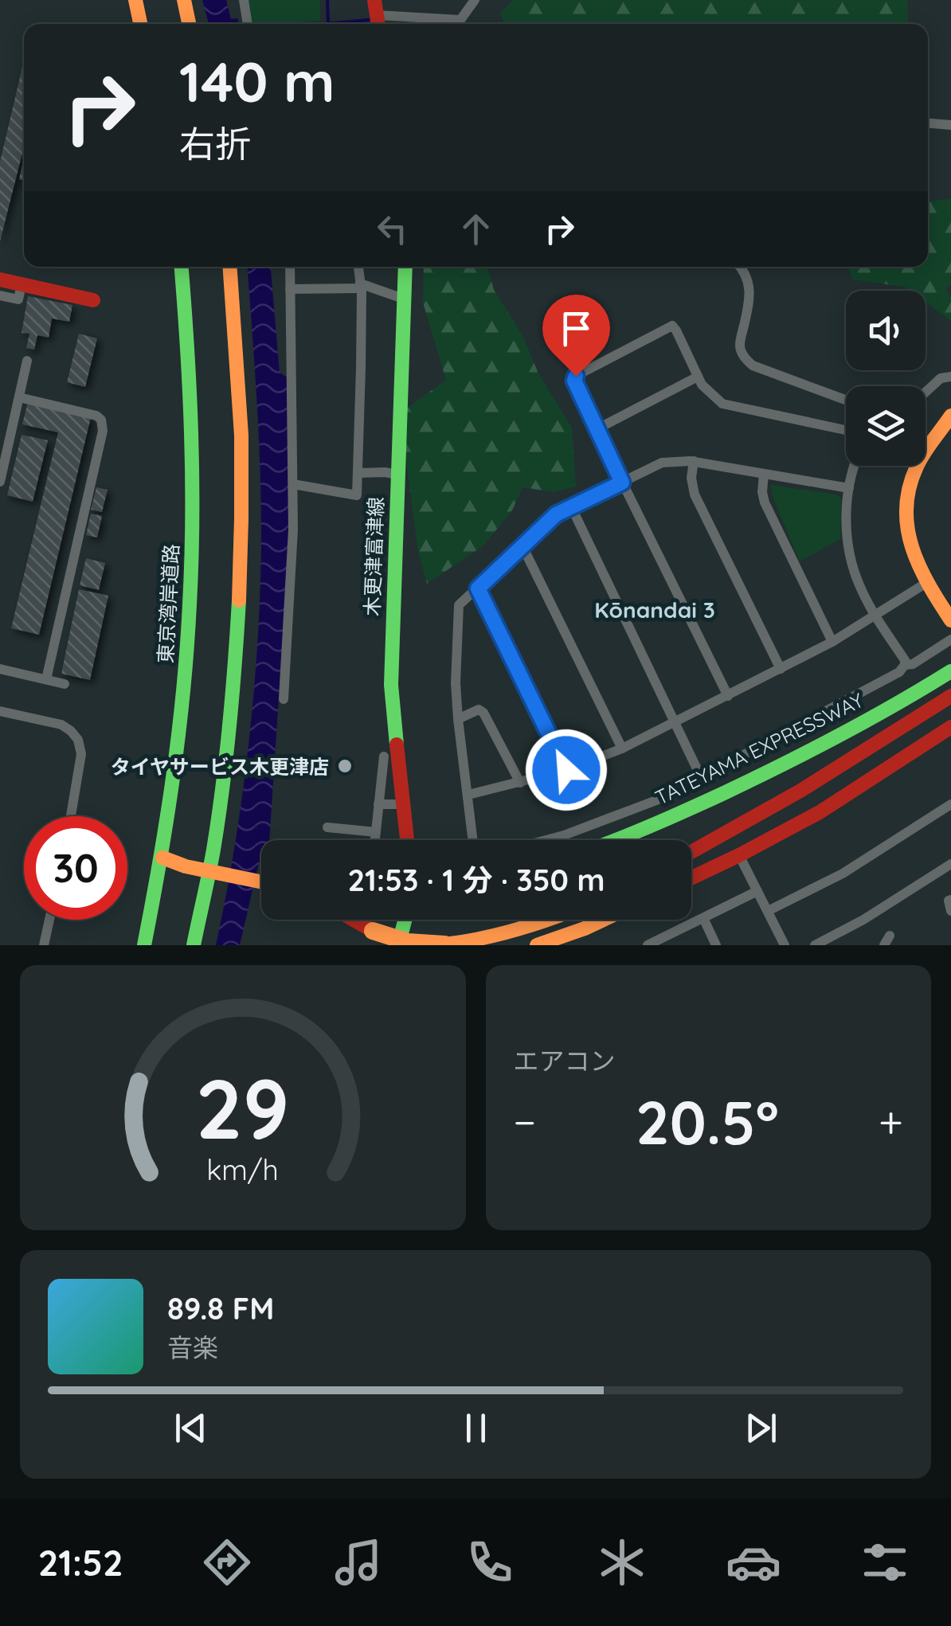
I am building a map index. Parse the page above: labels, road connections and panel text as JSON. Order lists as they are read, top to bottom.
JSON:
{
  "streets": {
    "main road": ["木更津富津線", "東京湾岸道路", "TATEYAMA EXPRESSWAY"]
  },
  "districts": ["Kōnandai 3"],
  "places": ["タイヤサービス木更津店"],
  "page": {
    "turn": ["140 m", "右折"],
    "limit": "30",
    "trip": "21:53 · 1 分 · 350 m",
    "tile": "エアコン",
    "heat": ["−", "20.5°", "+"],
    "song": ["89.8 FM", "音楽"],
    "tabs": "21:52",
    "gauge": ["29", "km/h"]
  }
}
